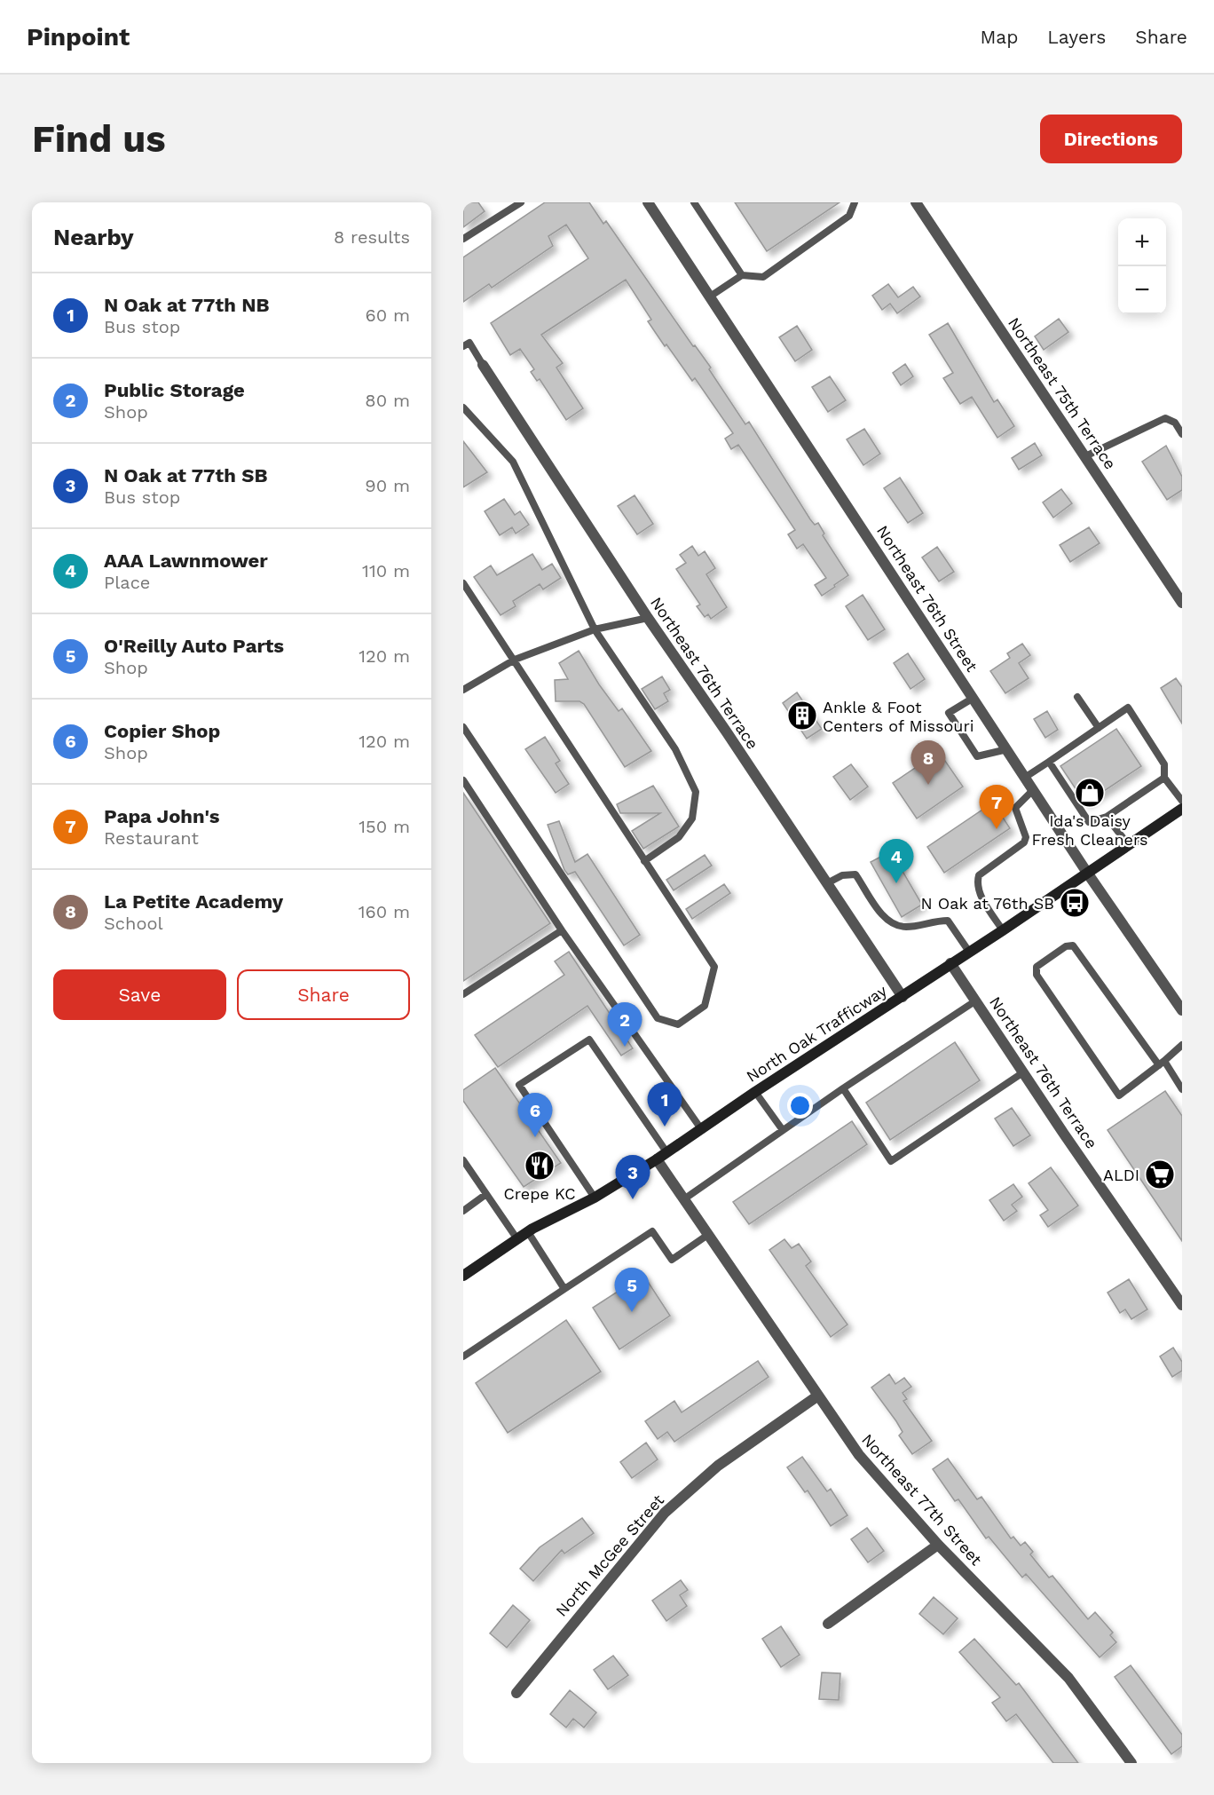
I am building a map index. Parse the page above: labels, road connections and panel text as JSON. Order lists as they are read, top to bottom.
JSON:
{
  "streets": {
    "main road": ["North Oak Trafficway"],
    "street": [
      "Northeast 75th Terrace",
      "Northeast 76th Street",
      "Northeast 76th Terrace",
      "Northeast 77th Street",
      "North McGee Street"
    ]
  },
  "crossings": [
    ["Northeast 76th Street", "North Oak Trafficway"],
    ["Northeast 76th Terrace", "North Oak Trafficway"],
    ["North Oak Trafficway", "Northeast 77th Street"],
    ["Northeast 77th Street", "North McGee Street"]
  ],
  "places": {
    "building": ["Ankle & Foot Centers of Missouri"],
    "shop": ["Ida's Daisy Fresh Cleaners"],
    "bus stop": ["N Oak at 76th SB"],
    "restaurant": ["Crepe KC"],
    "supermarket": ["ALDI"]
  },
  "page": {
    "header": "Pinpoint",
    "nav": ["Map", "Layers", "Share"],
    "buttons": [
      "Directions",
      ["Save", "Share"]
    ],
    "title": "Find us",
    "heading": ["Nearby", "8 results"],
    "map_buttons": ["+", "−"],
    "list": [
      {
        "mark": "1",
        "name": "N Oak at 77th NB",
        "note": "Bus stop",
        "value": "60 m"
      },
      {
        "mark": "2",
        "name": "Public Storage",
        "note": "Shop",
        "value": "80 m"
      },
      {
        "mark": "3",
        "name": "N Oak at 77th SB",
        "note": "Bus stop",
        "value": "90 m"
      },
      {
        "mark": "4",
        "name": "AAA Lawnmower",
        "note": "Place",
        "value": "110 m"
      },
      {
        "mark": "5",
        "name": "O'Reilly Auto Parts",
        "note": "Shop",
        "value": "120 m"
      },
      {
        "mark": "6",
        "name": "Copier Shop",
        "note": "Shop",
        "value": "120 m"
      },
      {
        "mark": "7",
        "name": "Papa John's",
        "note": "Restaurant",
        "value": "150 m"
      },
      {
        "mark": "8",
        "name": "La Petite Academy",
        "note": "School",
        "value": "160 m"
      }
    ],
    "pins": [
      "8",
      "7",
      "4",
      "2",
      "1",
      "6",
      "3",
      "5"
    ]
  }
}
